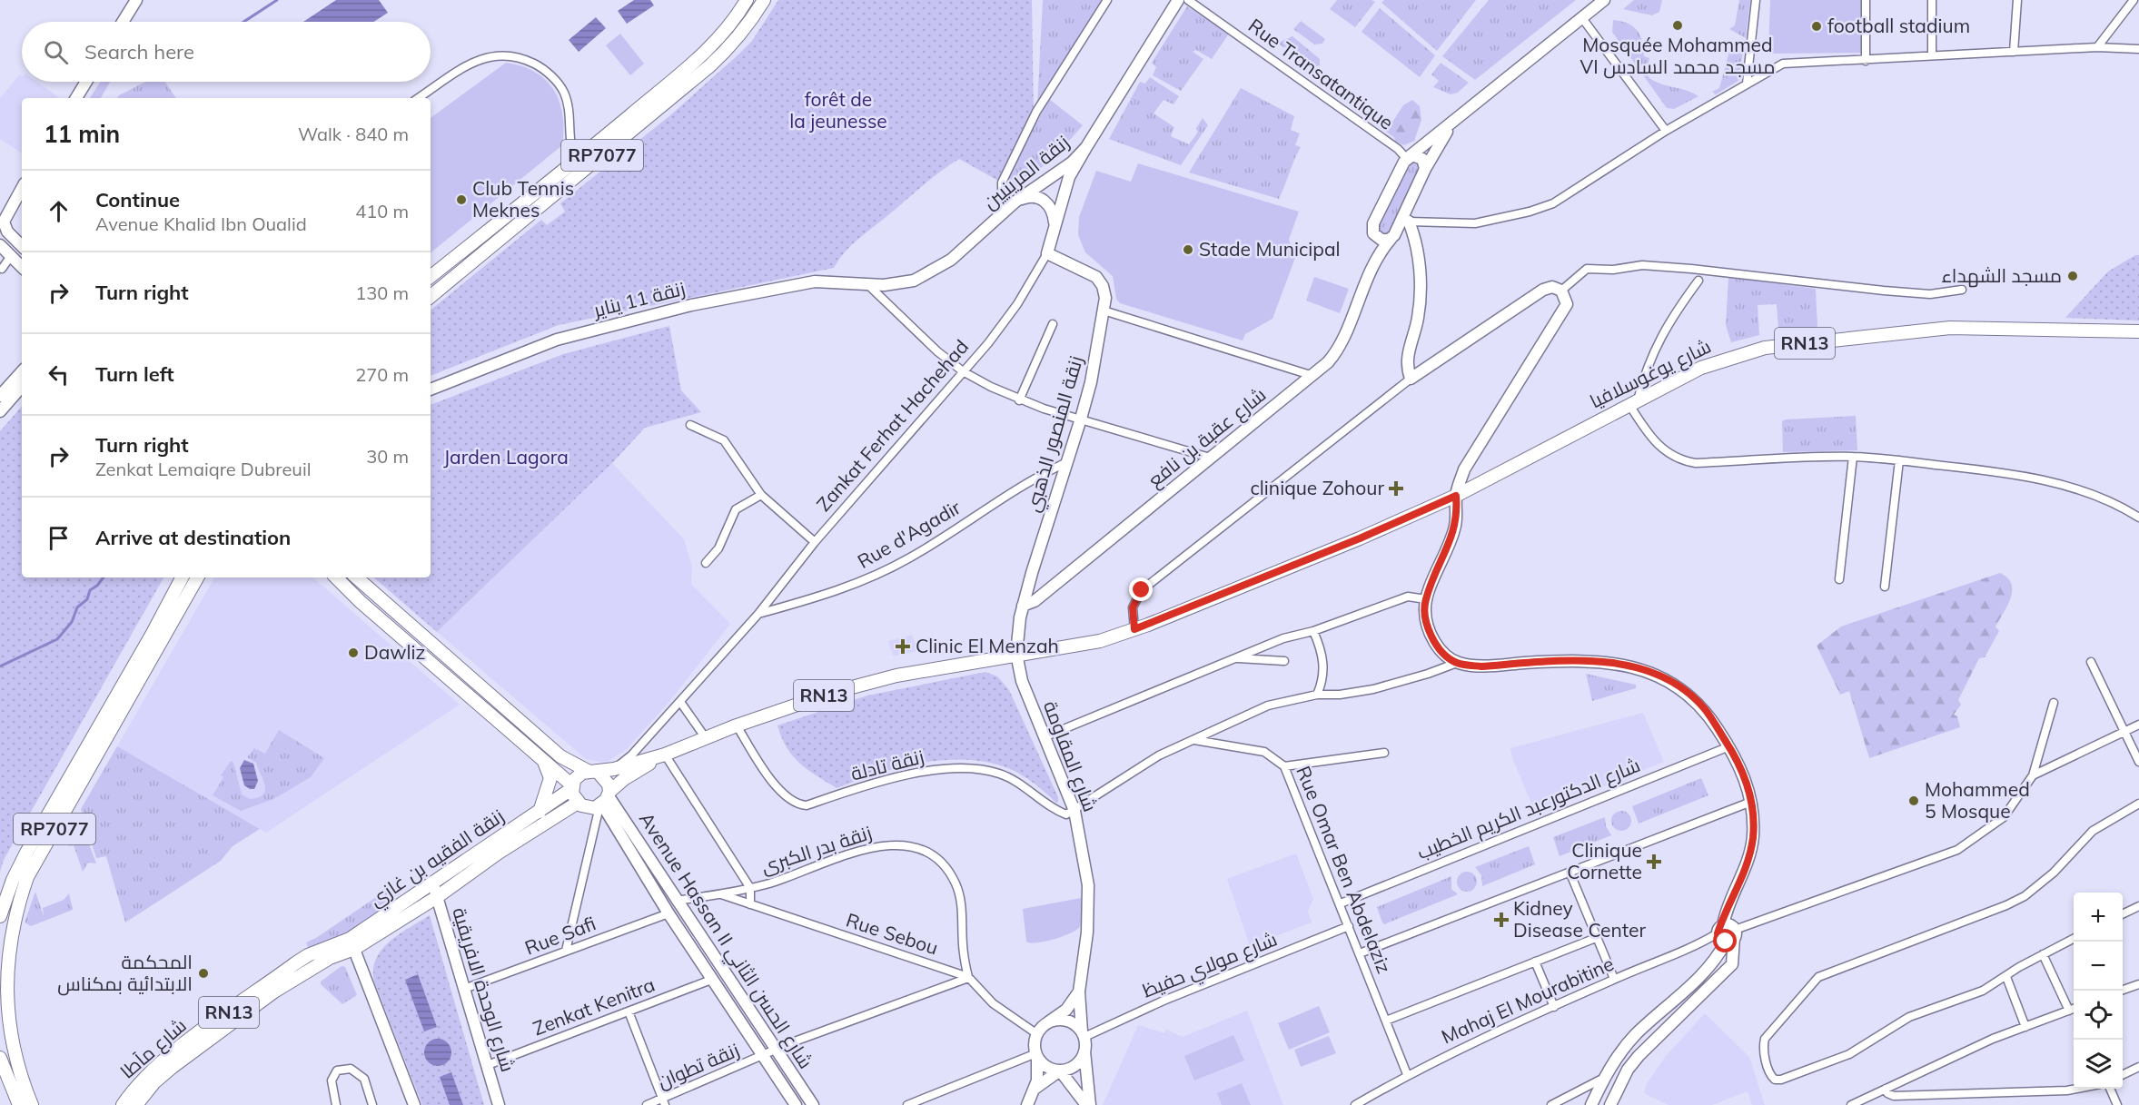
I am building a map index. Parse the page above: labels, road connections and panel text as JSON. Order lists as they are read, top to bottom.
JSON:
{
  "streets": {
    "main road": [
      "RP7077",
      "زنقة المرينيين",
      "زنقة 11 يناير",
      "RN13",
      "شارع يوغوسلافيا",
      "Zankat Ferhat Hachehad",
      "زنقة المنصور الذهبي",
      "شارع عقبة بن نافع",
      "شارع المقاومة",
      "زنقة الفقيه بن غازي",
      "Avenue Hassan II شارع الحسن الثاني",
      "شارع الوحدة الافريقية",
      "شارع مآطا"
    ],
    "street": [
      "Rue Transatantique",
      "Rue d'Agadir",
      "زنقة تادلة",
      "شارع الدكتورعبد الكريم الخطيب",
      "زنقة بدر الكبرى",
      "Rue Omar Ben Abdelaziz",
      "Rue Sebou",
      "Rue Safi",
      "شارع مولاي حفيظ",
      "Mahaj El Mourabitine",
      "Zenkat Kenitra",
      "زنقة تطوان"
    ]
  },
  "crossings": [
    ["زنقة المرينيين", "زنقة 11 يناير"],
    ["زنقة المرينيين", "Zankat Ferhat Hachehad"],
    ["RN13", "شارع يوغوسلافيا"],
    ["RN13", "Zankat Ferhat Hachehad"],
    ["RN13", "زنقة المنصور الذهبي"],
    ["RN13", "شارع المقاومة"],
    ["RN13", "زنقة تادلة"],
    ["RN13", "زنقة الفقيه بن غازي"],
    ["RN13", "Avenue Hassan II شارع الحسن الثاني"],
    ["RN13", "شارع الوحدة الافريقية"],
    ["RN13", "شارع مآطا"],
    ["Zankat Ferhat Hachehad", "زنقة المنصور الذهبي"],
    ["Zankat Ferhat Hachehad", "Rue d'Agadir"],
    ["زنقة المنصور الذهبي", "شارع عقبة بن نافع"],
    ["زنقة المنصور الذهبي", "Rue d'Agadir"],
    ["زنقة المنصور الذهبي", "شارع المقاومة"],
    ["شارع المقاومة", "زنقة تادلة"],
    ["شارع المقاومة", "Rue Sebou"],
    ["شارع المقاومة", "شارع مولاي حفيظ"],
    ["شارع الدكتورعبد الكريم الخطيب", "Rue Omar Ben Abdelaziz"],
    ["زنقة بدر الكبرى", "Rue Sebou"],
    ["زنقة بدر الكبرى", "Avenue Hassan II شارع الحسن الثاني"],
    ["زنقة بدر الكبرى", "زنقة تطوان"],
    ["زنقة الفقيه بن غازي", "شارع الوحدة الافريقية"],
    ["زنقة الفقيه بن غازي", "شارع مآطا"],
    ["Rue Omar Ben Abdelaziz", "شارع مولاي حفيظ"],
    ["Rue Omar Ben Abdelaziz", "Mahaj El Mourabitine"],
    ["Rue Sebou", "شارع مولاي حفيظ"],
    ["Rue Sebou", "زنقة تطوان"],
    ["Rue Safi", "Avenue Hassan II شارع الحسن الثاني"],
    ["Rue Safi", "شارع الوحدة الافريقية"],
    ["Avenue Hassan II شارع الحسن الثاني", "Zenkat Kenitra"],
    ["Avenue Hassan II شارع الحسن الثاني", "زنقة تطوان"],
    ["شارع الوحدة الافريقية", "Zenkat Kenitra"]
  ],
  "parks": ["forêt de la jeunesse", "Jarden Lagora"],
  "places": {
    "other": [
      "Mosquée Mohammed VI مسجد محمد السادس",
      "football stadium",
      "Club Tennis Meknes",
      "Stade Municipal",
      "مسجد الشهداء",
      "Dawliz",
      "Mohammed 5 Mosque",
      "المحكمة الابتدائية بمكناس"
    ],
    "health": [
      "clinique Zohour",
      "Clinic El Menzah",
      "Clinique Cornette",
      "Kidney Disease Center"
    ]
  },
  "page": {
    "search": "Search here",
    "heading": ["11 min", "Walk · 840 m"],
    "list": [
      ["Continue", "Avenue Khalid Ibn Oualid", "410 m"],
      ["Turn right", "130 m"],
      ["Turn left", "270 m"],
      ["Turn right", "Zenkat Lemaiqre Dubreuil", "30 m"],
      "Arrive at destination"
    ],
    "map_buttons": ["+", "−"]
  }
}
